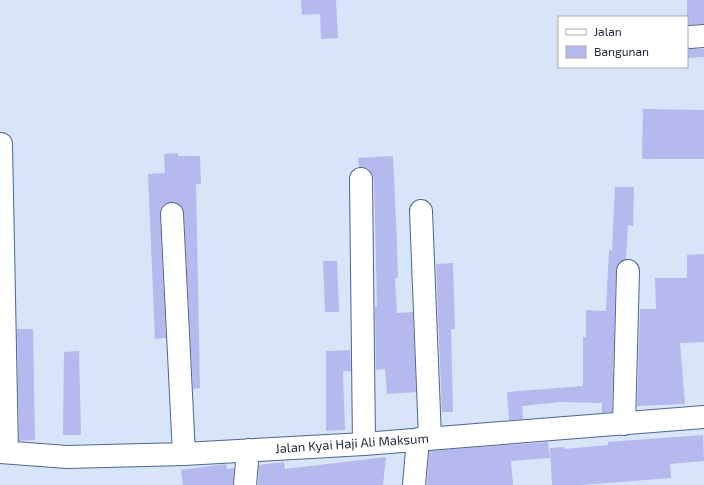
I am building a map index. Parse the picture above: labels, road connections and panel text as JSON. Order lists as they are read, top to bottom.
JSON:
{
  "streets": {
    "street": ["Jalan Kyai Haji Ali Maksum"]
  },
  "legend": ["Jalan", "Bangunan"]
}
